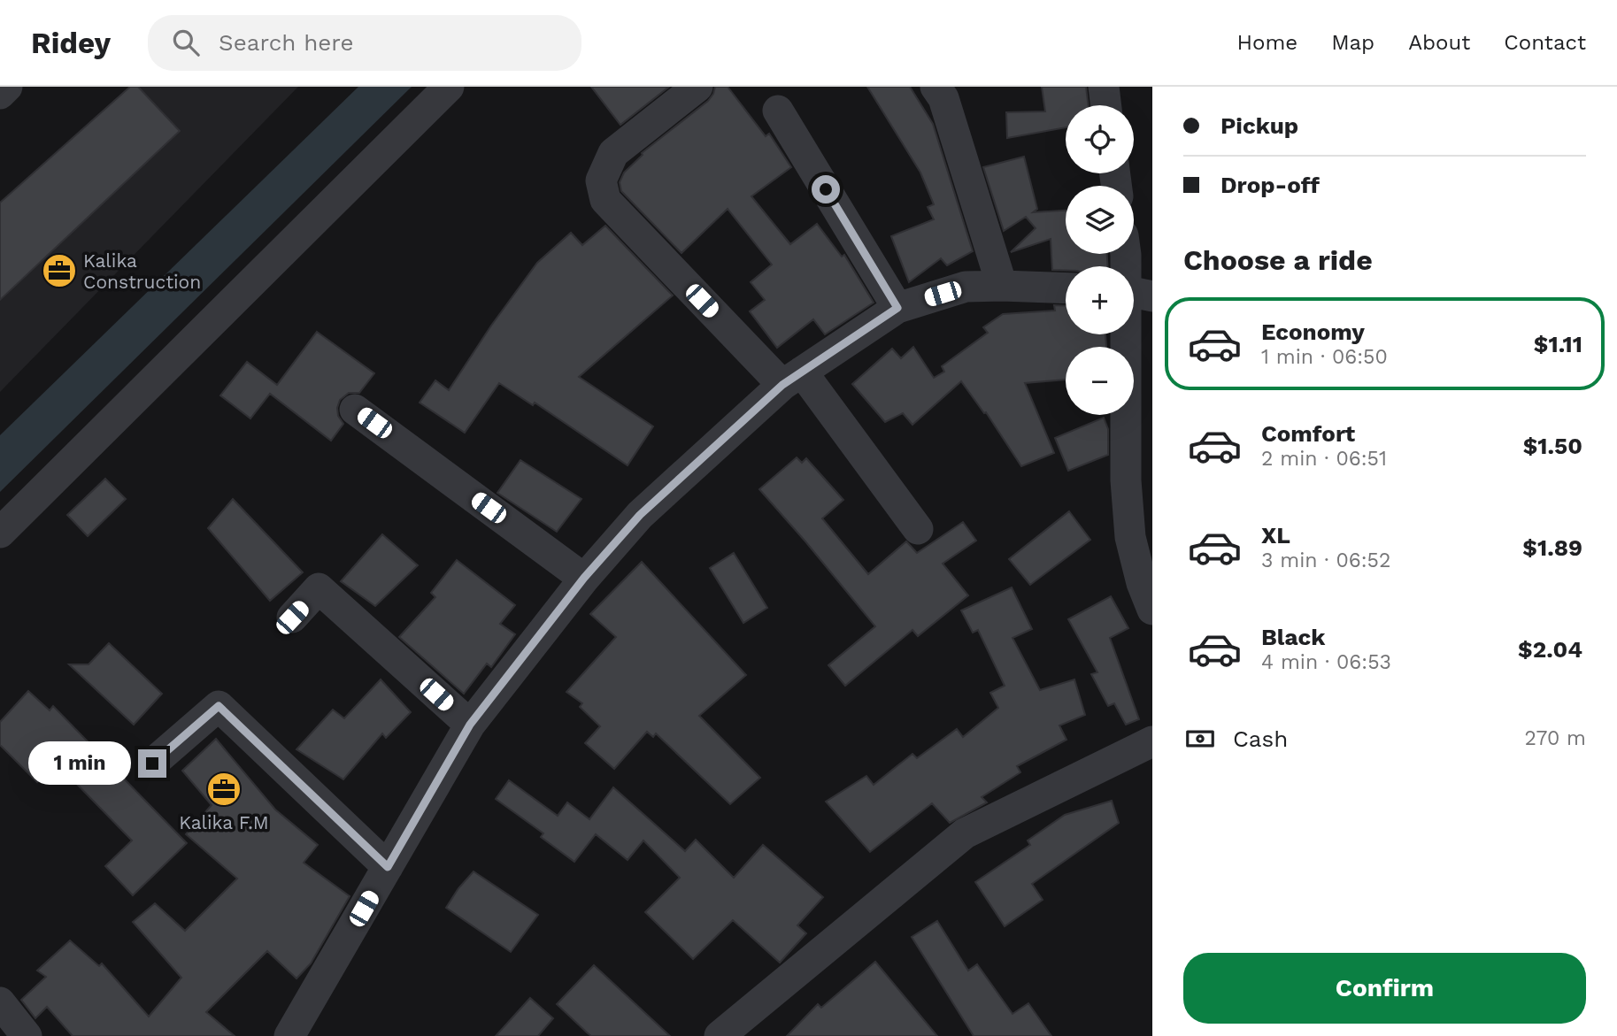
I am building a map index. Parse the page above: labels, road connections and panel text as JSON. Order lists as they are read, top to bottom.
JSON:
{
  "places": {
    "office": ["Kalika Construction", "Kalika F.M"]
  },
  "page": {
    "header": "Ridey",
    "search": "Search here",
    "nav": [
      "Home",
      "Map",
      "About",
      "Contact"
    ],
    "banner": ["Pickup", "Drop-off"],
    "map_buttons": ["+", "−"],
    "heading": "Choose a ride",
    "list": [
      {
        "name": "Economy",
        "note": "1 min · 06:50",
        "value": "$1.11"
      },
      {
        "name": "Comfort",
        "note": "2 min · 06:51",
        "value": "$1.50"
      },
      {
        "name": "XL",
        "note": "3 min · 06:52",
        "value": "$1.89"
      },
      {
        "name": "Black",
        "note": "4 min · 06:53",
        "value": "$2.04"
      }
    ],
    "pay": ["Cash", "270 m"],
    "bubble": "1 min",
    "buttons": "Confirm"
  }
}
